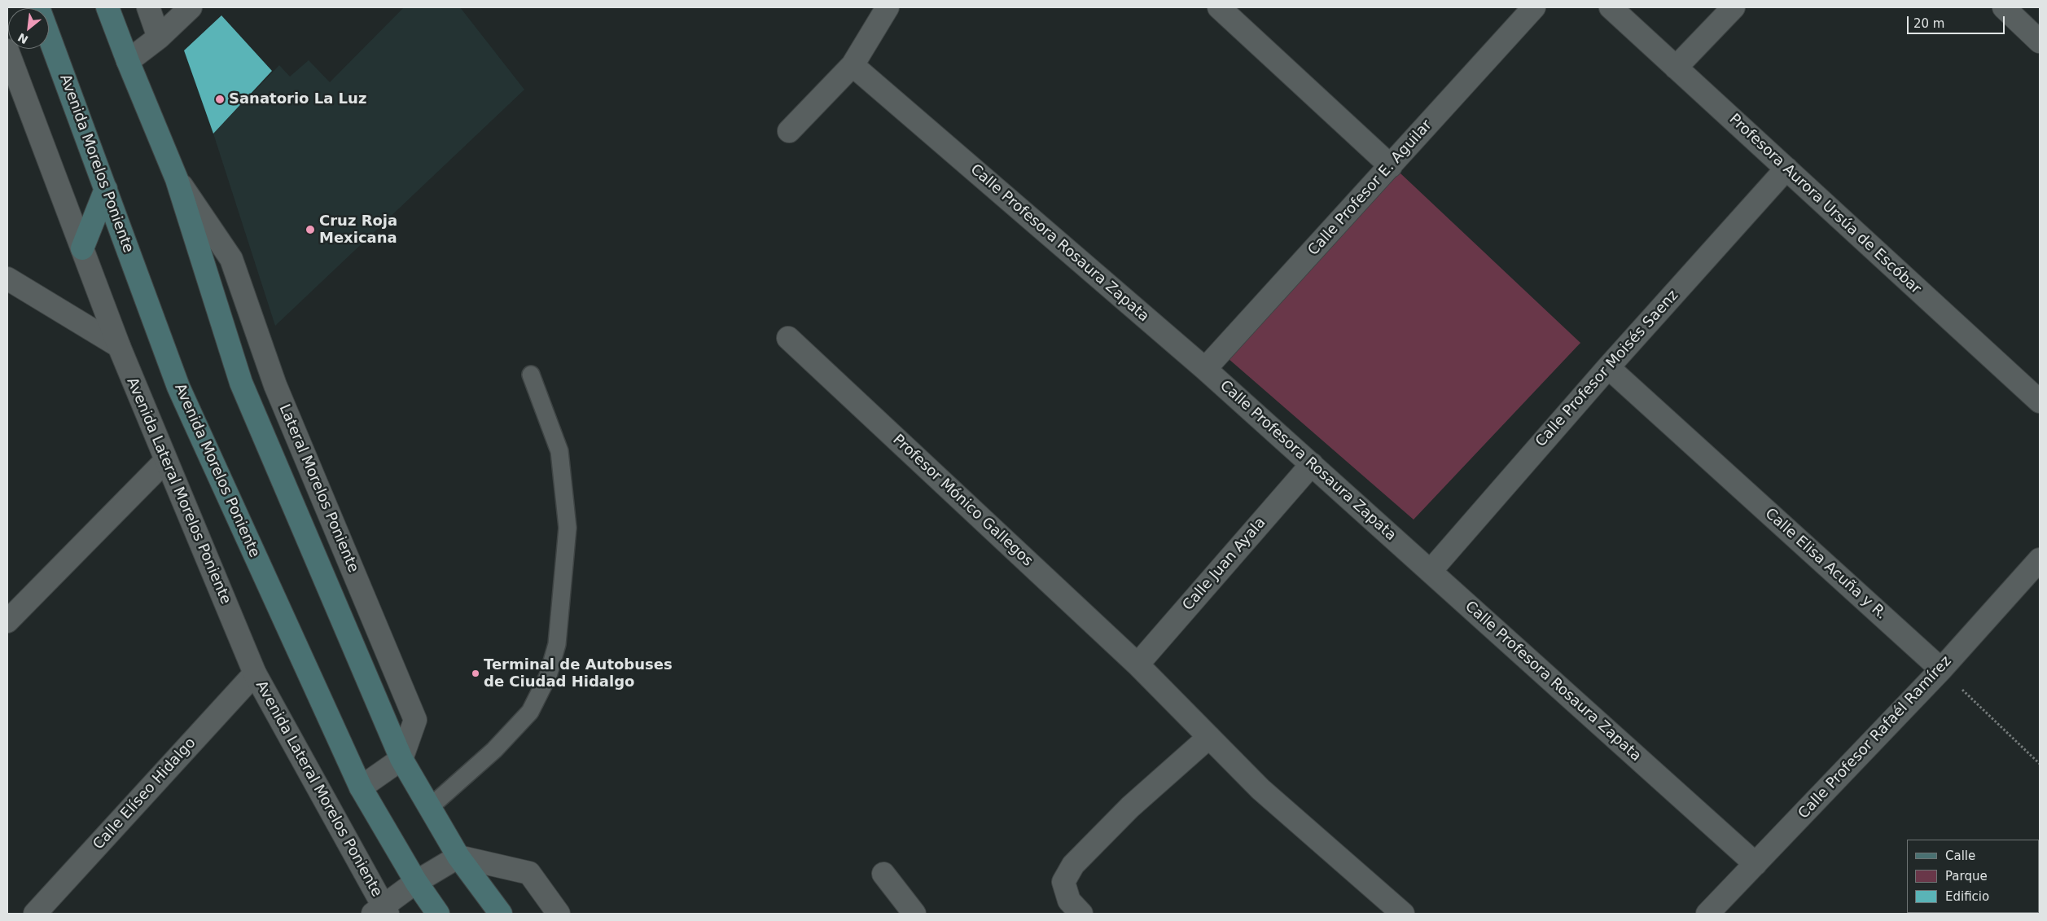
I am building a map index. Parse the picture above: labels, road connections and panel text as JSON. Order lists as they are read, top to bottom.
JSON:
{
  "streets": {
    "main road": ["Avenida Morelos Poniente"],
    "street": [
      "Calle Profesor E. Aguilar",
      "Profesora Aurora Ursúa de Escóbar",
      "Calle Profesora Rosaura Zapata",
      "Calle Profesor Moisés Saenz",
      "Lateral Morelos Poniente",
      "Avenida Lateral Morelos Poniente",
      "Profesor Mónico Gallegos",
      "Calle Juan Ayala",
      "Calle Elisa Acuña y R.",
      "Calle Profesor Rafaél Ramírez",
      "Calle Elíseo Hidalgo"
    ]
  },
  "crossings": [
    ["Calle Profesor E. Aguilar", "Calle Profesora Rosaura Zapata"],
    ["Profesora Aurora Ursúa de Escóbar", "Calle Profesor Moisés Saenz"],
    ["Calle Profesora Rosaura Zapata", "Calle Profesor Moisés Saenz"],
    ["Calle Profesora Rosaura Zapata", "Calle Juan Ayala"],
    ["Calle Profesora Rosaura Zapata", "Calle Profesor Rafaél Ramírez"],
    ["Calle Profesor Moisés Saenz", "Calle Elisa Acuña y R."],
    ["Avenida Lateral Morelos Poniente", "Calle Elíseo Hidalgo"],
    ["Profesor Mónico Gallegos", "Calle Juan Ayala"],
    ["Calle Elisa Acuña y R.", "Calle Profesor Rafaél Ramírez"]
  ],
  "places": ["Sanatorio La Luz", "Cruz Roja Mexicana", "Terminal de Autobuses de Ciudad Hidalgo"],
  "legend": ["Calle", "Parque", "Edificio"],
  "scale_bar": "20 m",
  "north": "bottom left"
}
